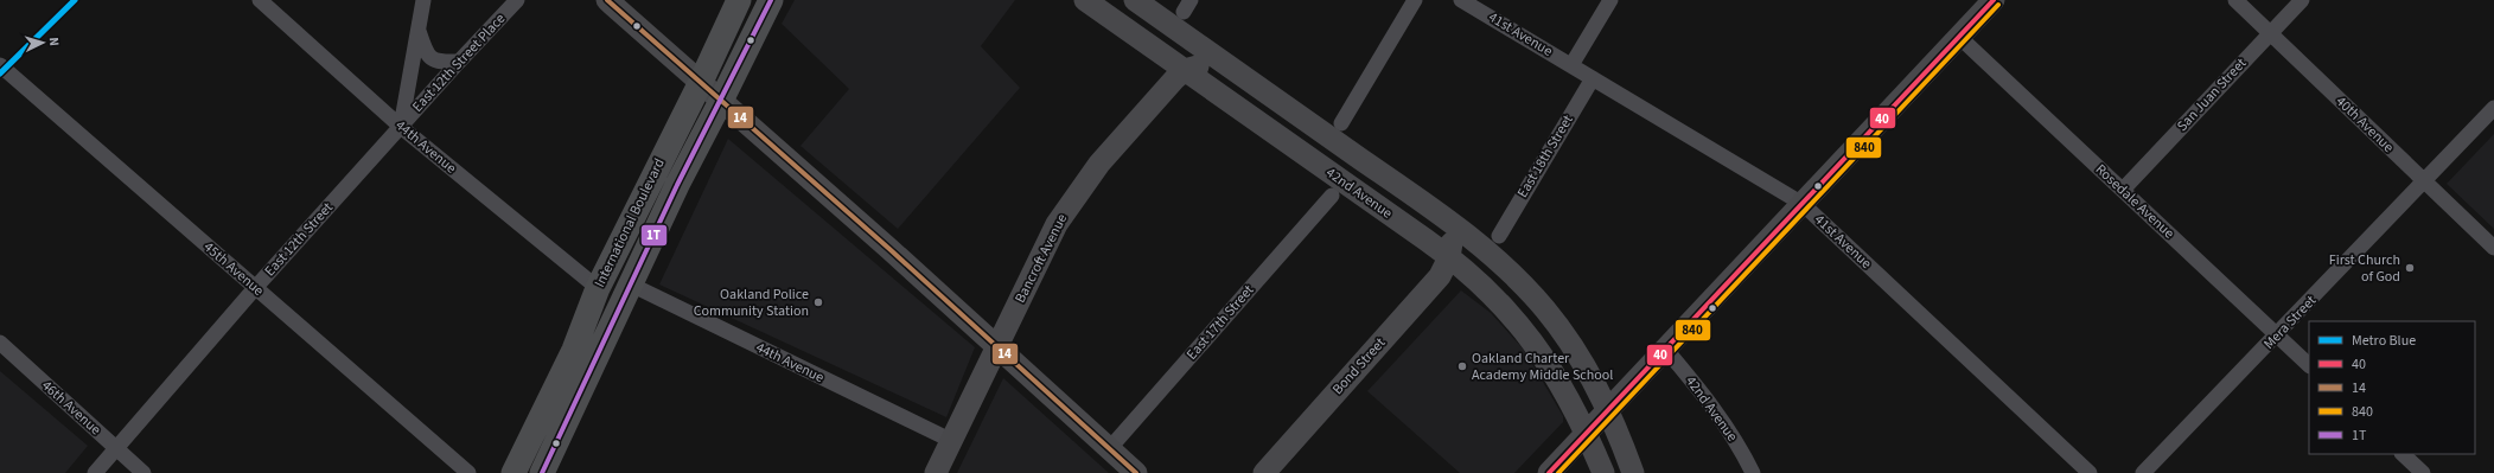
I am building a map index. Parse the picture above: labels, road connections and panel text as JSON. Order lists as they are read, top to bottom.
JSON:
{
  "streets": {
    "main road": [
      "42nd Avenue",
      "International Boulevard",
      "Bancroft Avenue",
      "Bond Street"
    ],
    "street": [
      "41st Avenue",
      "East 12th Street Place",
      "San Juan Street",
      "40th Avenue",
      "44th Avenue",
      "East 18th Street",
      "Rosedale Avenue",
      "East 12th Street",
      "45th Avenue",
      "East 17th Street",
      "Mera Street",
      "46th Avenue"
    ]
  },
  "crossings": [
    ["41st Avenue", "East 18th Street"],
    ["East 12th Street Place", "44th Avenue"],
    ["East 12th Street Place", "East 12th Street"],
    ["San Juan Street", "40th Avenue"],
    ["San Juan Street", "Rosedale Avenue"],
    ["40th Avenue", "Mera Street"],
    ["44th Avenue", "International Boulevard"],
    ["44th Avenue", "East 12th Street"],
    ["44th Avenue", "Bancroft Avenue"],
    ["42nd Avenue", "Bancroft Avenue"],
    ["42nd Avenue", "Bond Street"],
    ["Rosedale Avenue", "Mera Street"],
    ["East 12th Street", "45th Avenue"],
    ["East 12th Street", "46th Avenue"]
  ],
  "places": ["First Church of God", "Oakland Police Community Station", "Oakland Charter Academy Middle School"],
  "lines": [
    "metro line Blue",
    "transit line 40",
    "transit line 14",
    "transit line 1T",
    "transit line 840"
  ],
  "legend": [
    "Metro Blue",
    "40",
    "14",
    "840",
    "1T"
  ],
  "north": "right"
}
